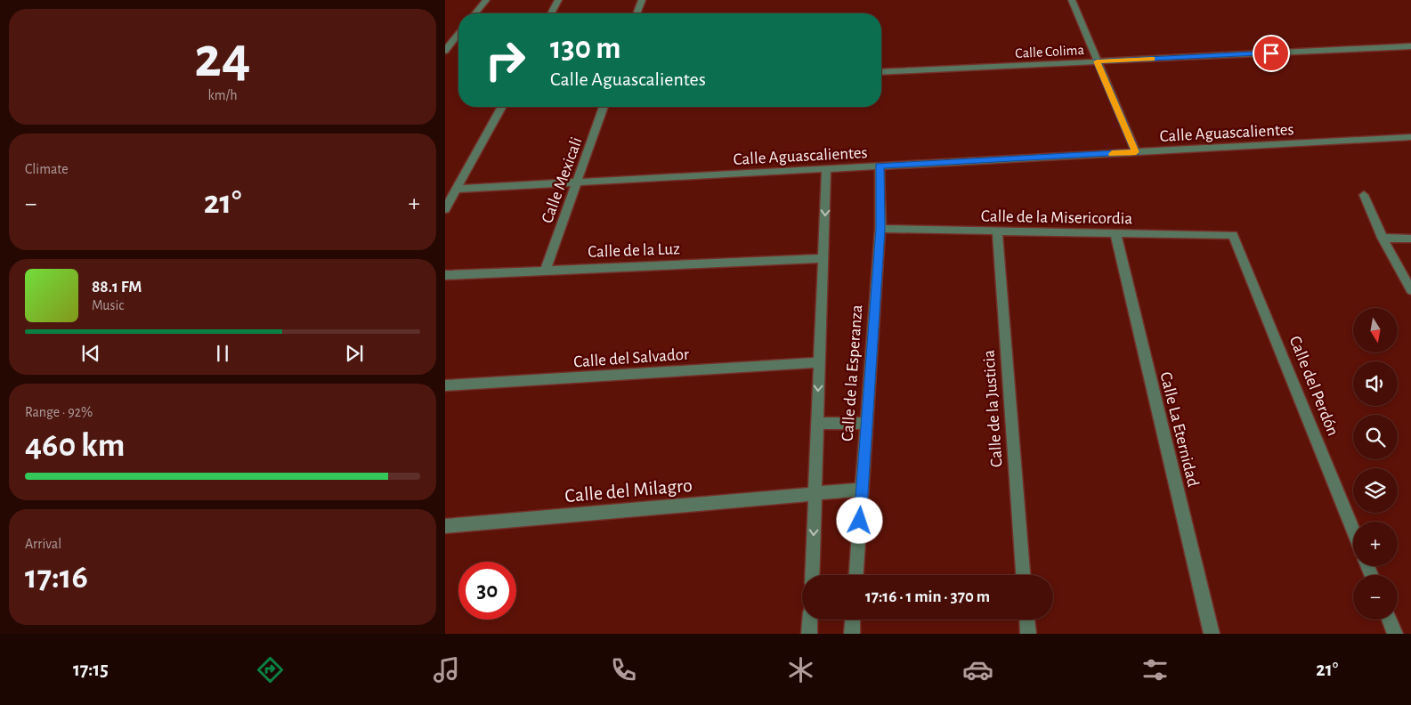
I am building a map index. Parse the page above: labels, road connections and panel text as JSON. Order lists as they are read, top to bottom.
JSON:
{
  "streets": {
    "street": [
      "Calle Colima",
      "Calle Aguascalientes",
      "Calle Mexicali",
      "Calle de la Misericordia",
      "Calle de la Luz",
      "Calle del Salvador",
      "Calle de la Esperanza",
      "Calle del Perdón",
      "Calle de la Justicia",
      "Calle La Eternidad",
      "Calle del Milagro"
    ]
  },
  "crossings": [
    ["Calle Aguascalientes", "Calle Mexicali"],
    ["Calle Aguascalientes", "Calle de la Esperanza"],
    ["Calle Mexicali", "Calle de la Luz"],
    ["Calle de la Misericordia", "Calle de la Esperanza"],
    ["Calle de la Misericordia", "Calle del Perdón"],
    ["Calle de la Misericordia", "Calle de la Justicia"],
    ["Calle de la Misericordia", "Calle La Eternidad"],
    ["Calle de la Luz", "Calle de la Esperanza"],
    ["Calle del Salvador", "Calle de la Esperanza"],
    ["Calle de la Esperanza", "Calle del Milagro"]
  ],
  "north": "bottom",
  "page": {
    "tile": [
      ["24", "km/h"],
      "Climate",
      ["Range · 92%", "460 km"],
      ["Arrival", "17:16"]
    ],
    "turn": ["130 m", "Calle Aguascalientes"],
    "heat": ["−", "21°", "+"],
    "song": ["88.1 FM", "Music"],
    "map_buttons": ["+", "−"],
    "limit": "30",
    "trip": "17:16 · 1 min · 370 m",
    "tabs": ["17:15", "21°"]
  }
}
